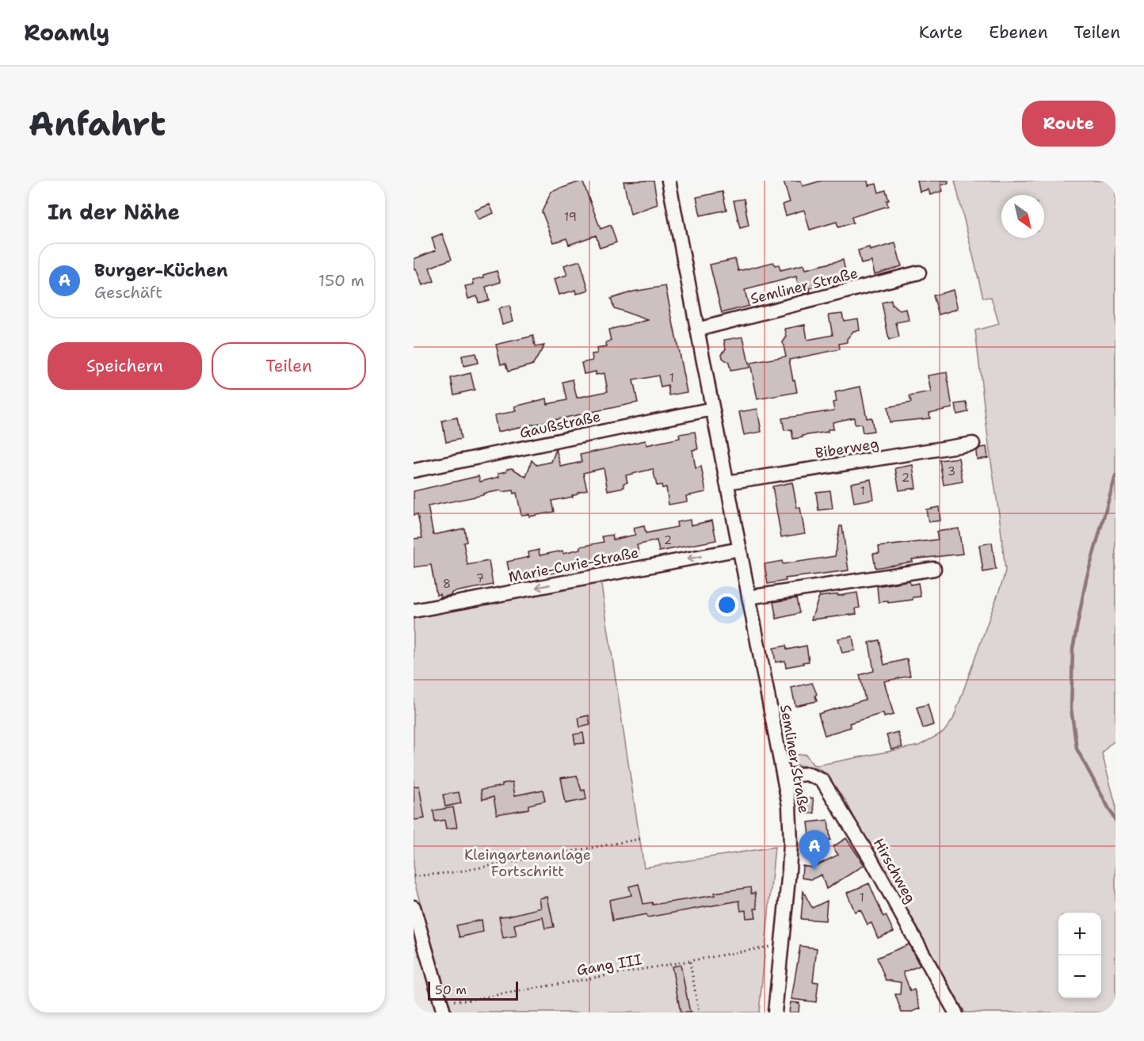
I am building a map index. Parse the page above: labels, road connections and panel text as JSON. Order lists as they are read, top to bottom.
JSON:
{
  "streets": {
    "street": [
      "Semliner Straße",
      "Gaußstraße",
      "Biberweg",
      "Marie-Curie-Straße",
      "Hirschweg"
    ],
    "path": ["Gang III"]
  },
  "crossings": [
    ["Semliner Straße", "Gaußstraße"],
    ["Semliner Straße", "Biberweg"],
    ["Semliner Straße", "Marie-Curie-Straße"],
    ["Semliner Straße", "Hirschweg"],
    ["Semliner Straße", "Gang III"]
  ],
  "one_way": ["Marie-Curie-Straße"],
  "parks": ["Kleingartenanlage Fortschritt"],
  "house_numbers": [
    "19",
    "1",
    "3",
    "2",
    "1",
    "2",
    "7",
    "8",
    "1"
  ],
  "scale_bar": "50 m",
  "north": "bottom right",
  "page": {
    "header": "Roamly",
    "nav": ["Karte", "Ebenen", "Teilen"],
    "buttons": [
      "Route",
      ["Speichern", "Teilen"]
    ],
    "title": "Anfahrt",
    "heading": "In der Nähe",
    "list": [
      {
        "mark": "A",
        "name": "Burger-Küchen",
        "note": "Geschäft",
        "value": "150 m"
      }
    ],
    "pins": "A",
    "map_buttons": ["+", "−"],
    "scale": "50 m"
  }
}
